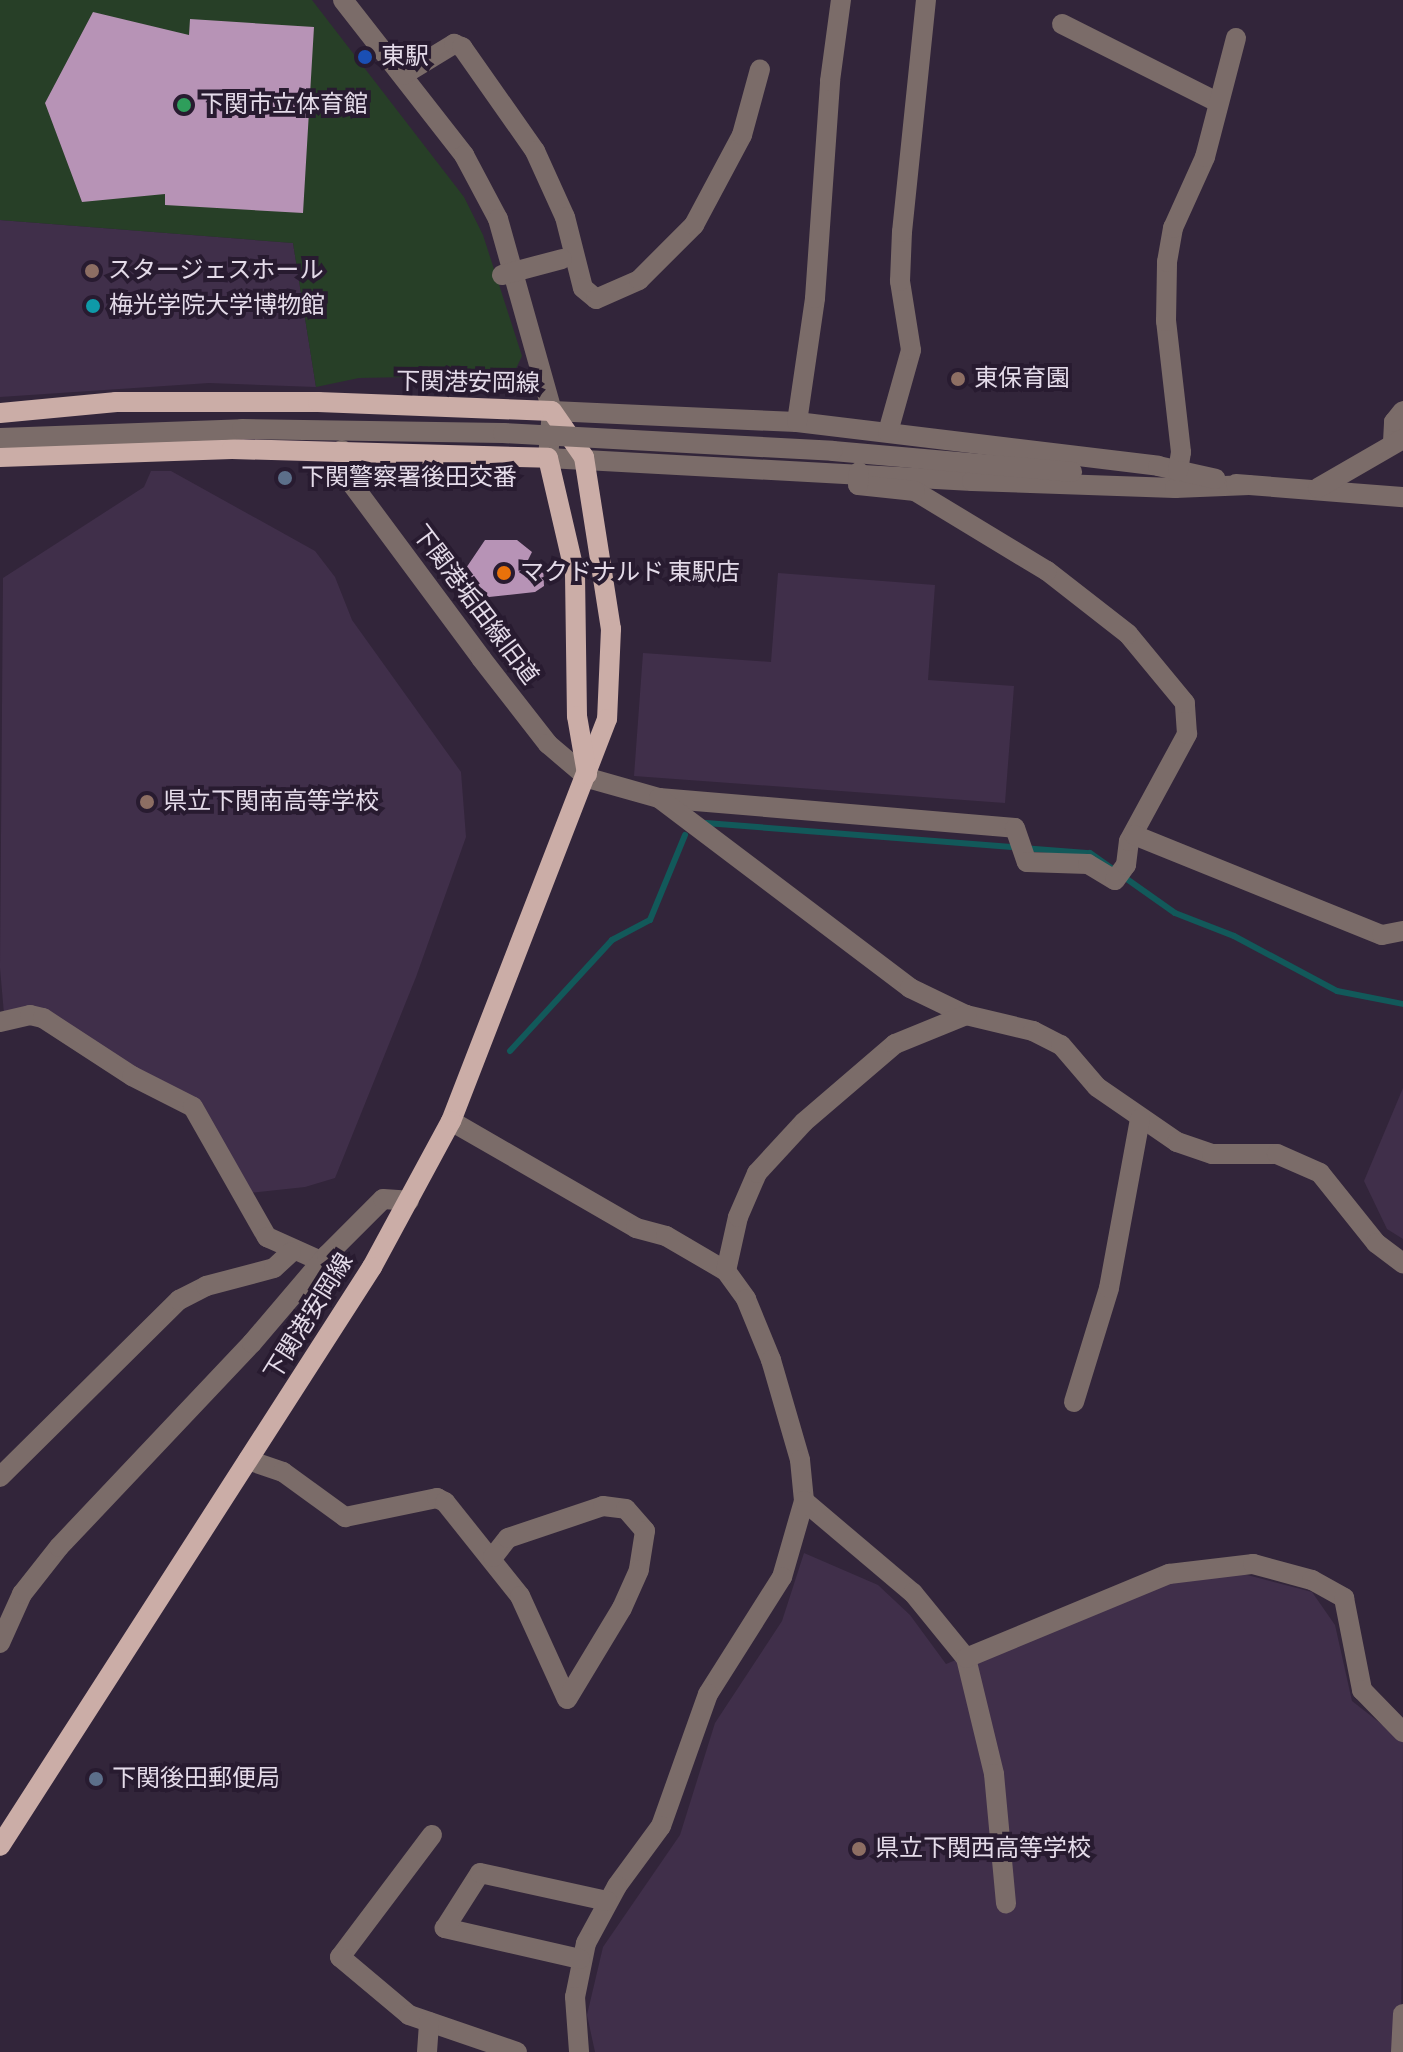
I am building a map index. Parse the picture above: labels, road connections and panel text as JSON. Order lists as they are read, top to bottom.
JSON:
{
  "streets": {
    "main road": ["下関港安岡線"],
    "street": ["下関港垢田線旧道"]
  },
  "crossings": [
    ["下関港安岡線", "下関港垢田線旧道"]
  ],
  "places": [
    "東駅",
    "下関市立体育館",
    "スタージェスホール",
    "梅光学院大学博物館",
    "東保育園",
    "下関警察署後田交番",
    "マクドナルド 東駅店",
    "県立下関南高等学校",
    "下関後田郵便局",
    "県立下関西高等学校"
  ]
}
